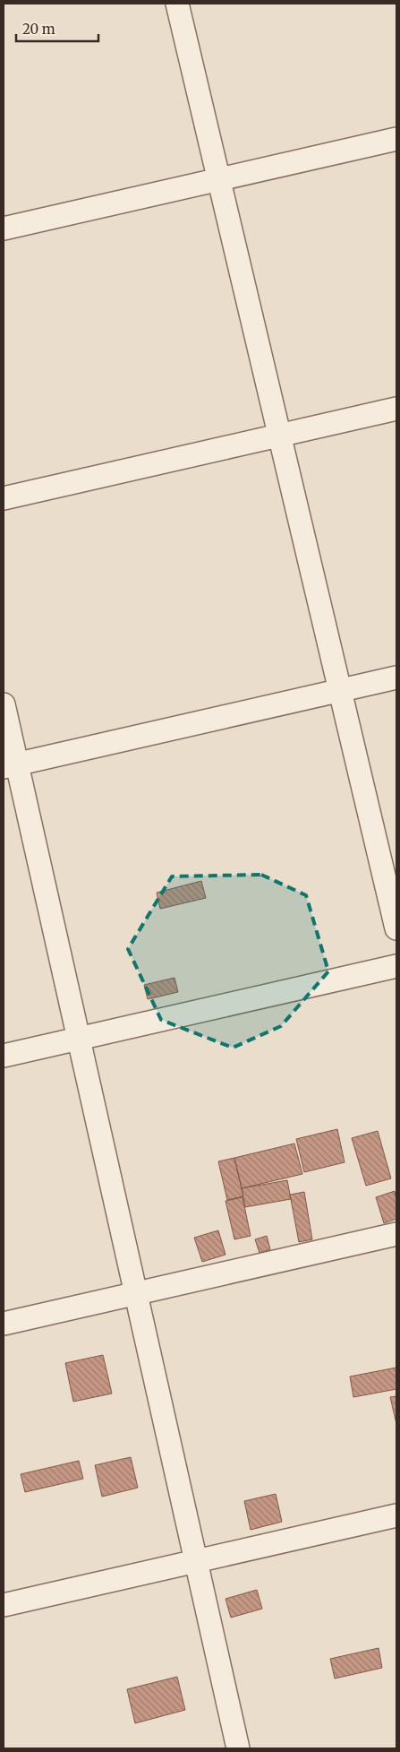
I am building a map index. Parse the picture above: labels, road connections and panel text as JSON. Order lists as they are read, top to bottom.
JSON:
{
  "scale_bar": "20 m"
}
